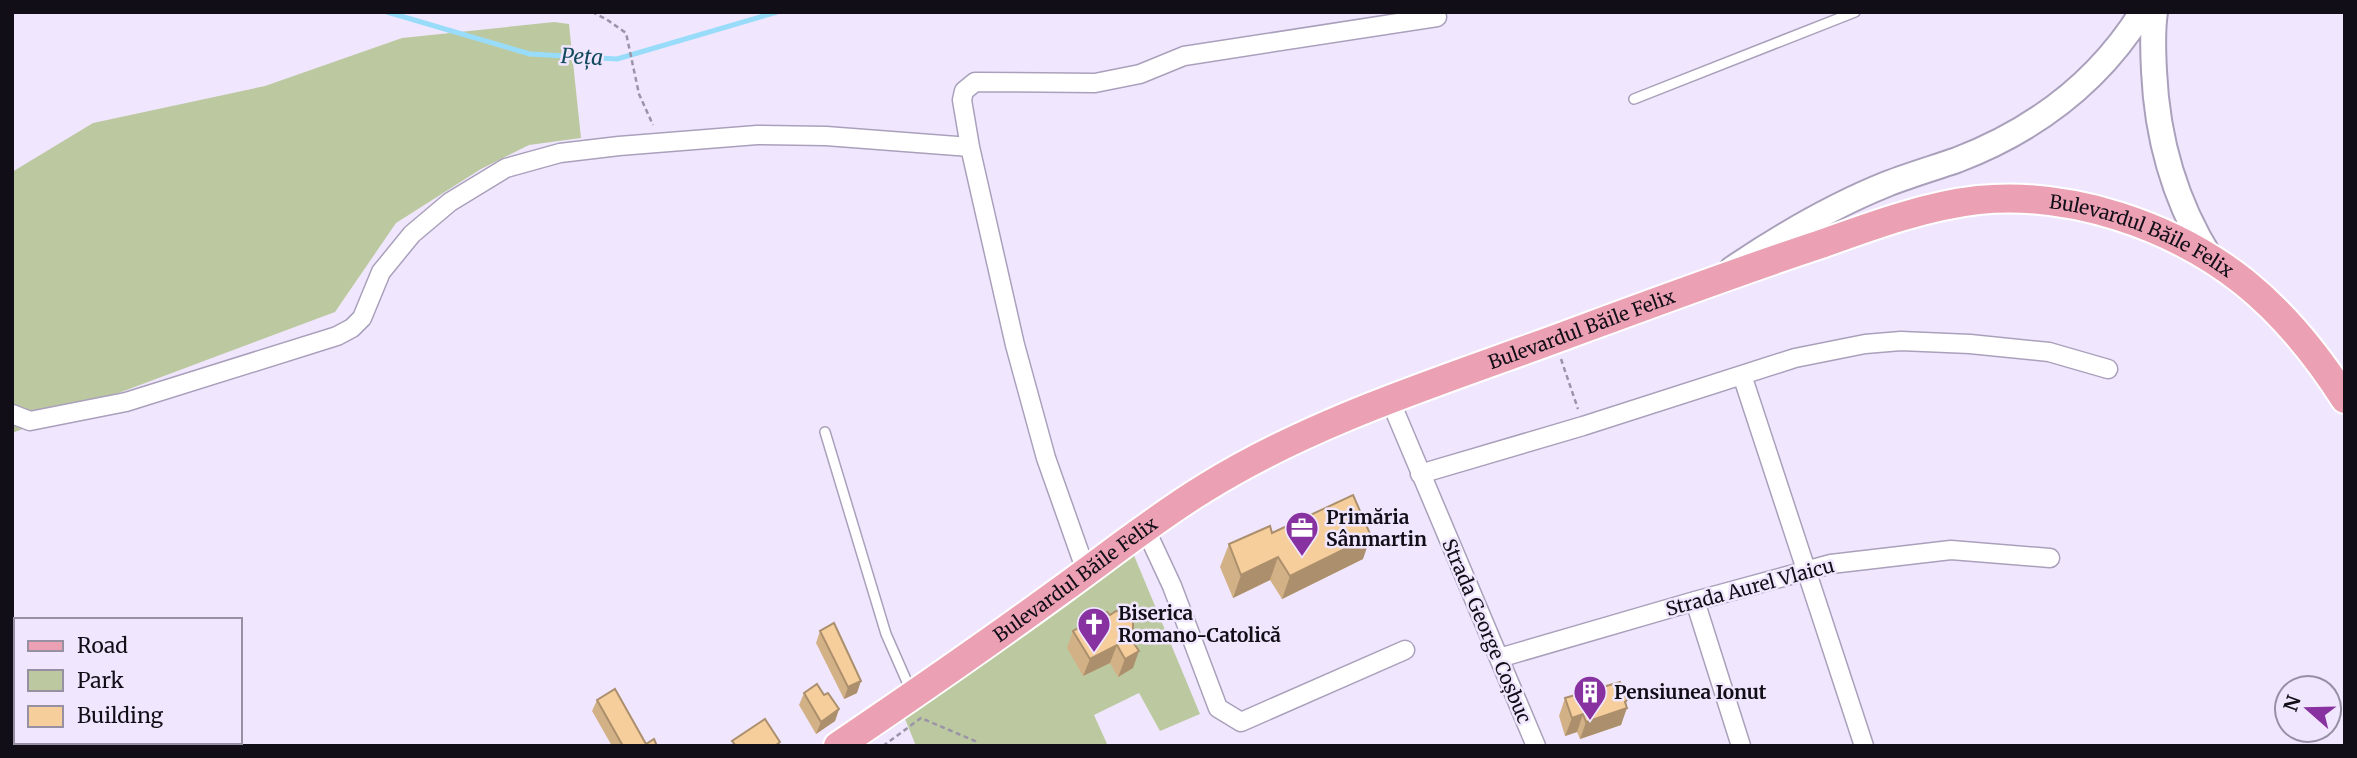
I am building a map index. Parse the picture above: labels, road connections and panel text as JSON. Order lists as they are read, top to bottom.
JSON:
{
  "streets": {
    "main road": ["Bulevardul Băile Felix"],
    "street": ["Strada Aurel Vlaicu", "Strada George Coșbuc"]
  },
  "crossings": [
    ["Bulevardul Băile Felix", "Strada George Coșbuc"],
    ["Strada Aurel Vlaicu", "Strada George Coșbuc"]
  ],
  "water": ["Peța"],
  "places": {
    "office": ["Primăria Sânmartin"],
    "church": ["Biserica Romano-Catolică"],
    "building": ["Pensiunea Ionut"]
  },
  "legend": ["Road", "Park", "Building"],
  "north": "left"
}
